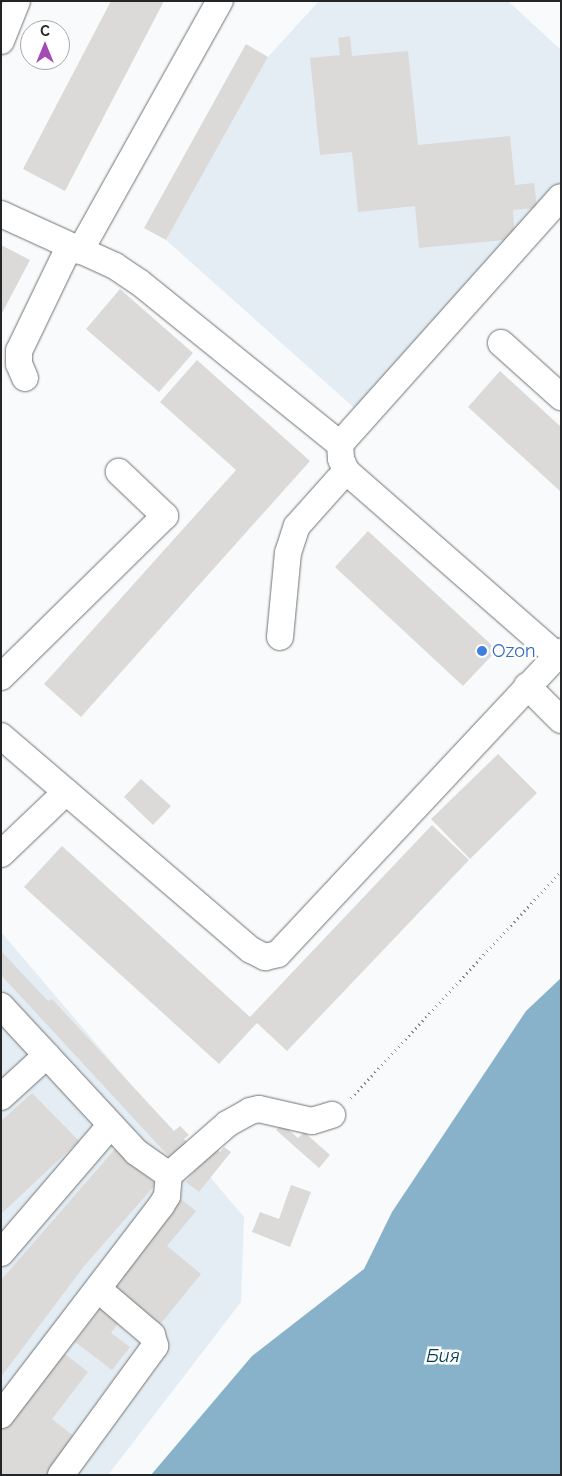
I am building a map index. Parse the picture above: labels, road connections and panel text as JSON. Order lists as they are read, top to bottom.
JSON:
{
  "water": ["Бия"],
  "places": ["Ozon"],
  "north": "top"
}
